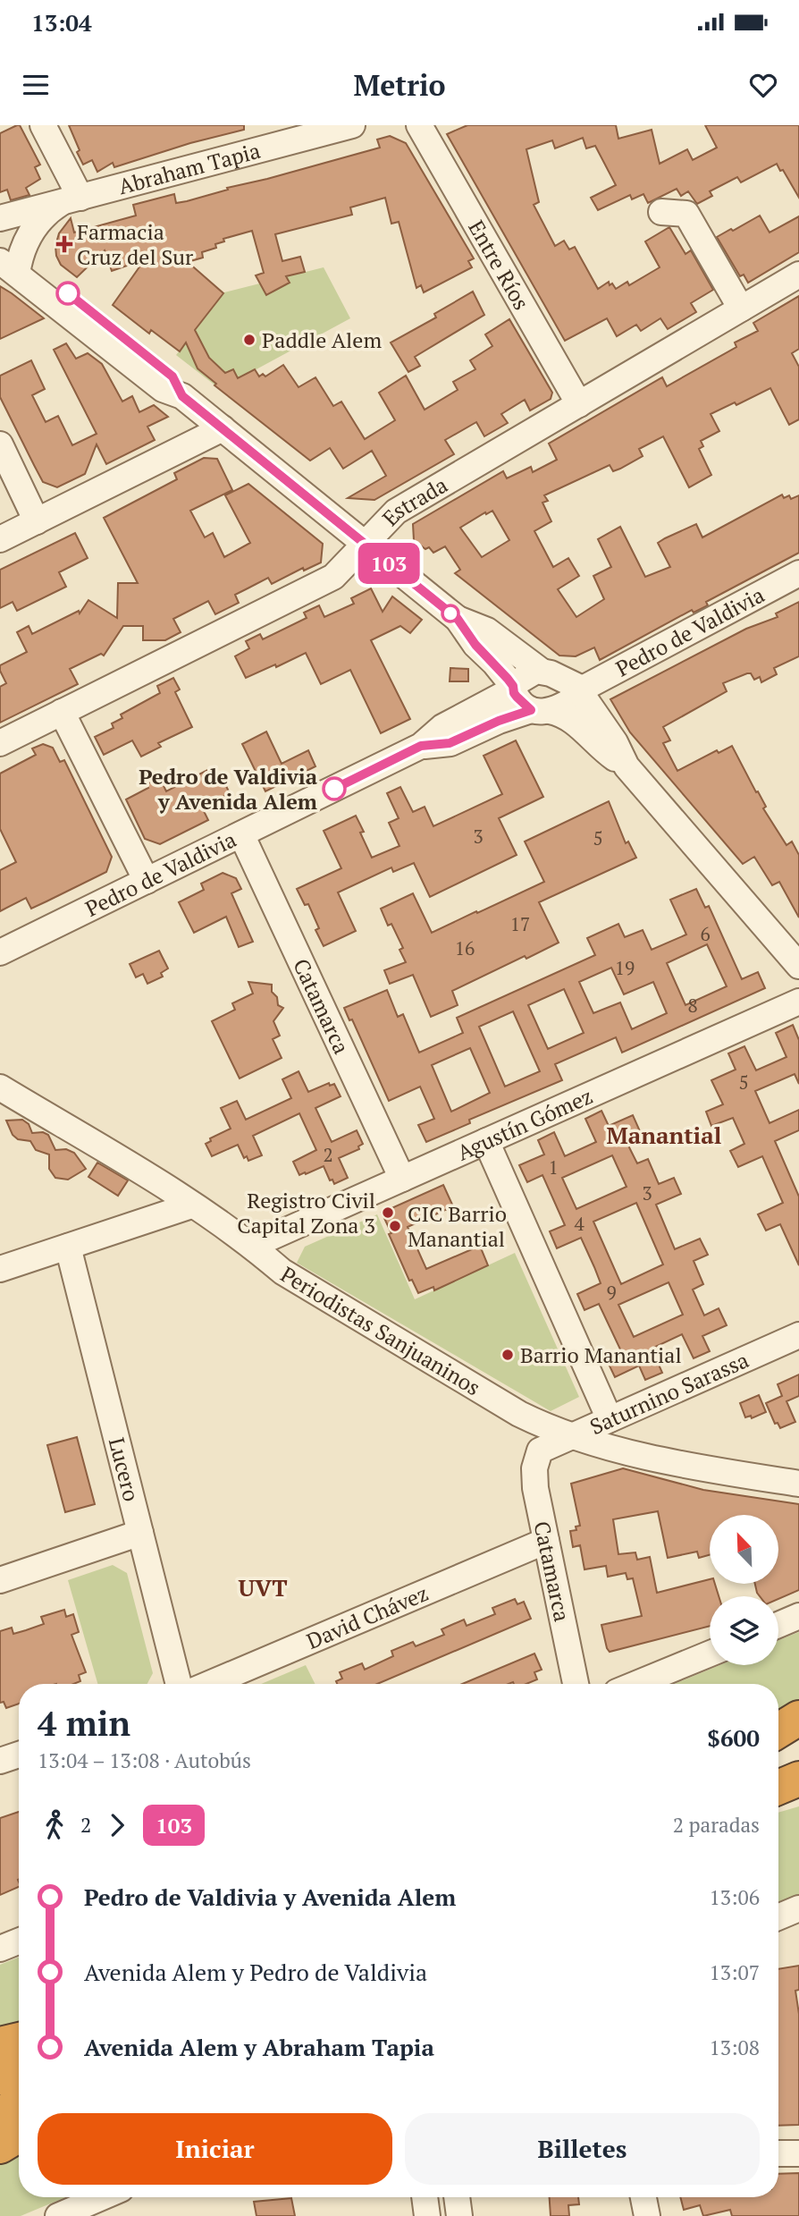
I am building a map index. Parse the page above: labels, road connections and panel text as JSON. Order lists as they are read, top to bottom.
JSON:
{
  "streets": {
    "street": [
      "Abraham Tapia",
      "Entre Ríos",
      "Estrada",
      "Pedro de Valdivia",
      "Catamarca",
      "Agustín Gómez",
      "Periodistas Sanjuaninos",
      "Saturnino Sarassa",
      "Lucero",
      "David Chávez"
    ]
  },
  "crossings": [
    ["Entre Ríos", "Estrada"],
    ["Pedro de Valdivia", "Catamarca"],
    ["Catamarca", "Agustín Gómez"],
    ["Catamarca", "Saturnino Sarassa"],
    ["Catamarca", "David Chávez"],
    ["Agustín Gómez", "Periodistas Sanjuaninos"],
    ["Periodistas Sanjuaninos", "Saturnino Sarassa"]
  ],
  "districts": ["Manantial", "UVT"],
  "places": {
    "health": ["Farmacia Cruz del Sur"],
    "other": [
      "Paddle Alem",
      "Pedro de Valdivia y Avenida Alem",
      "Registro Civil Capital Zona 3",
      "CIC Barrio Manantial",
      "Barrio Manantial"
    ]
  },
  "lines": ["bus line 103"],
  "house_numbers": [
    "3",
    "5",
    "17",
    "6",
    "16",
    "19",
    "8",
    "5",
    "2",
    "1",
    "3",
    "4",
    "9"
  ],
  "north": "top left",
  "page": {
    "status": "13:04",
    "header": "Metrio",
    "on_map": "103",
    "heading": ["4 min", "13:04 – 13:08 · Autobús", "$600"],
    "legs": ["2", "103", "2 paradas"],
    "list": [
      {
        "name": "Pedro de Valdivia y Avenida Alem",
        "value": "13:06"
      },
      {
        "name": "Avenida Alem y Pedro de Valdivia",
        "value": "13:07"
      },
      {
        "name": "Avenida Alem y Abraham Tapia",
        "value": "13:08"
      }
    ],
    "buttons": ["Iniciar", "Billetes"]
  }
}
